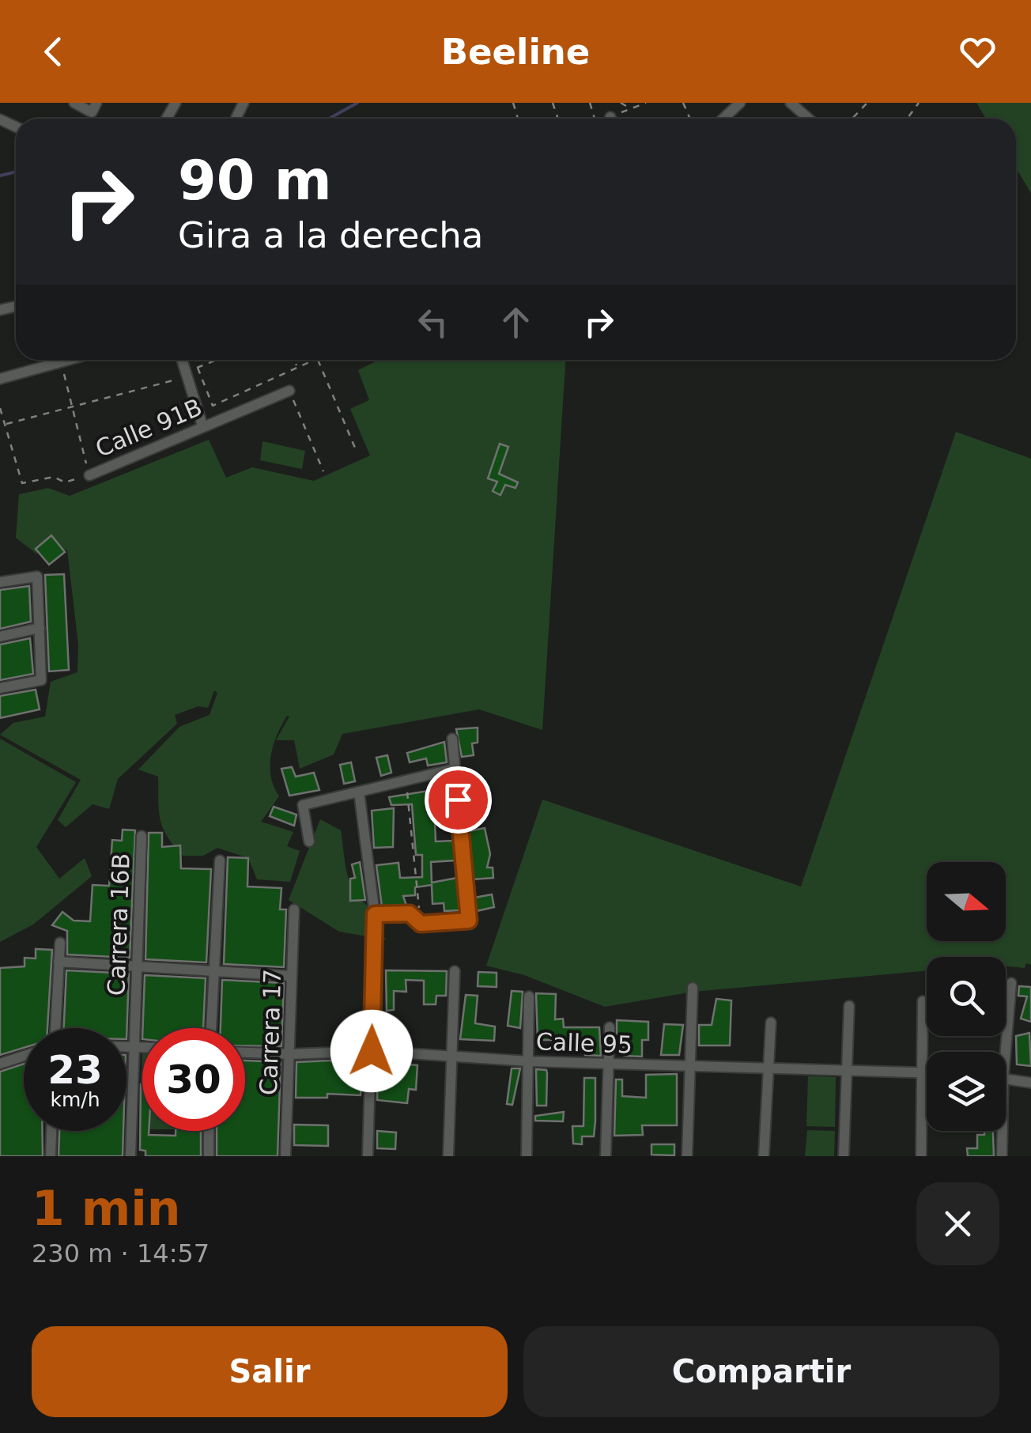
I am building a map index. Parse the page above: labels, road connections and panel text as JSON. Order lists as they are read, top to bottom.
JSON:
{
  "streets": {
    "street": [
      "Calle 91B",
      "Carrera 16B",
      "Carrera 17",
      "Calle 95"
    ]
  },
  "crossings": [
    ["Carrera 17", "Calle 95"]
  ],
  "north": "right",
  "page": {
    "header": "Beeline",
    "turn": ["90 m", "Gira a la derecha"],
    "speed": "23 km/h",
    "limit": "30",
    "heading": ["1 min", "230 m · 14:57"],
    "buttons": ["Salir", "Compartir"]
  }
}
